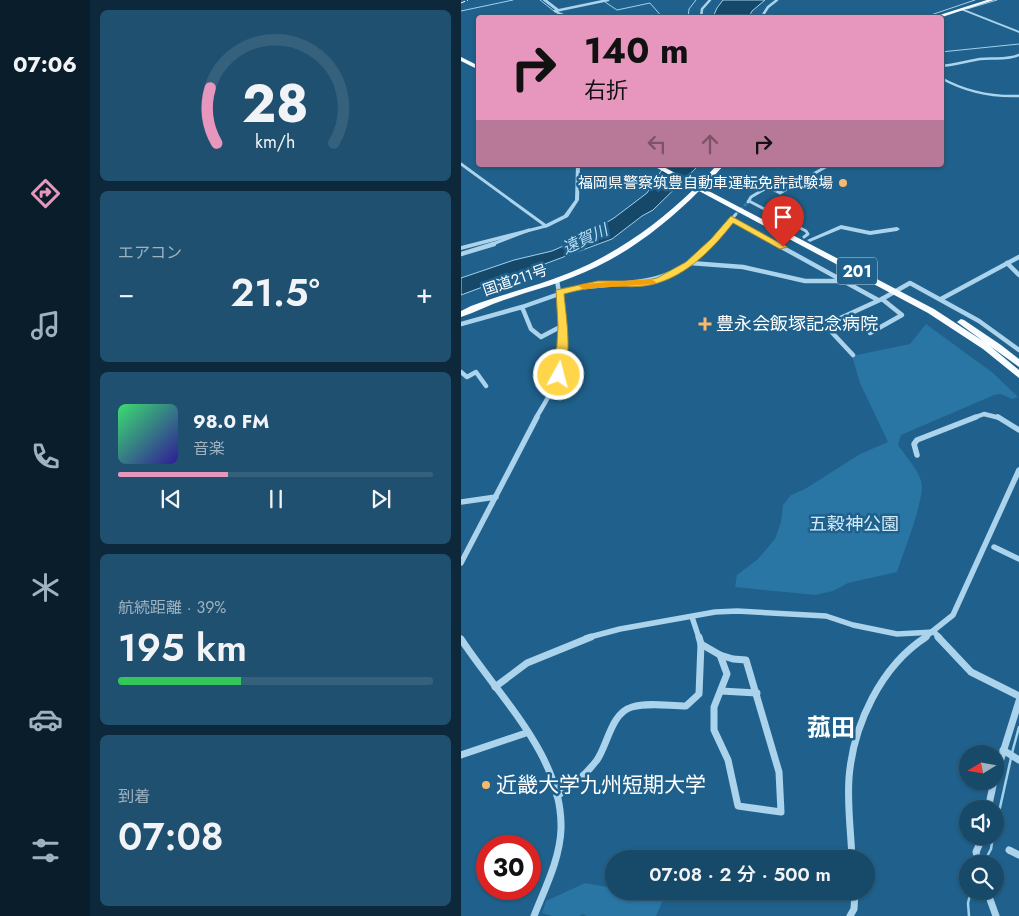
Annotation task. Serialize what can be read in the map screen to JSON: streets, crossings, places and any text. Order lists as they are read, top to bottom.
{
  "streets": {
    "highway": ["201", "国道211号"]
  },
  "crossings": [
    ["201", "国道211号"]
  ],
  "districts": ["菰田"],
  "water": ["遠賀川"],
  "parks": ["五穀神公園"],
  "places": {
    "other": ["福岡県警察筑豊自動車運転免許試験場", "近畿大学九州短期大学"],
    "health": ["豊永会飯塚記念病院"]
  },
  "north": "left",
  "page": {
    "tabs": "07:06",
    "turn": ["140 m", "右折"],
    "tile": [
      "エアコン",
      ["航続距離 · 39%", "195 km"],
      ["到着", "07:08"]
    ],
    "heat": ["−", "21.5°", "+"],
    "song": ["98.0 FM", "音楽"],
    "limit": "30",
    "trip": "07:08 · 2 分 · 500 m",
    "gauge": ["28", "km/h"]
  }
}
